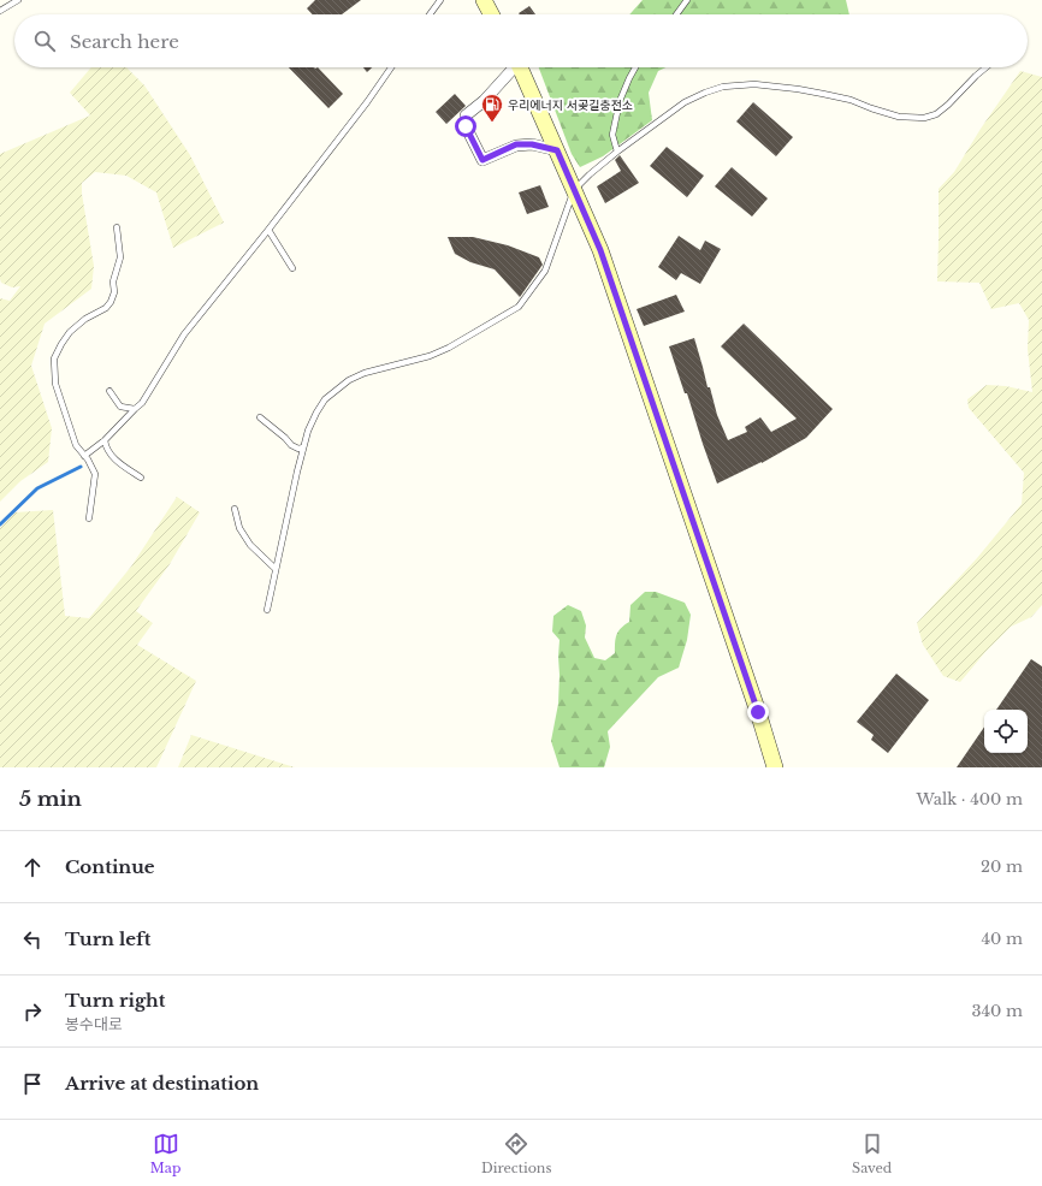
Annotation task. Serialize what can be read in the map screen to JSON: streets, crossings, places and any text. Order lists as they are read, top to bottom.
{
  "places": {
    "fuel station": ["우리에너지 서곶길충전소"]
  },
  "page": {
    "search": "Search here",
    "heading": ["5 min", "Walk · 400 m"],
    "list": [
      ["Continue", "20 m"],
      ["Turn left", "40 m"],
      ["Turn right", "봉수대로", "340 m"],
      "Arrive at destination"
    ],
    "nav": ["Map", "Directions", "Saved"]
  }
}
